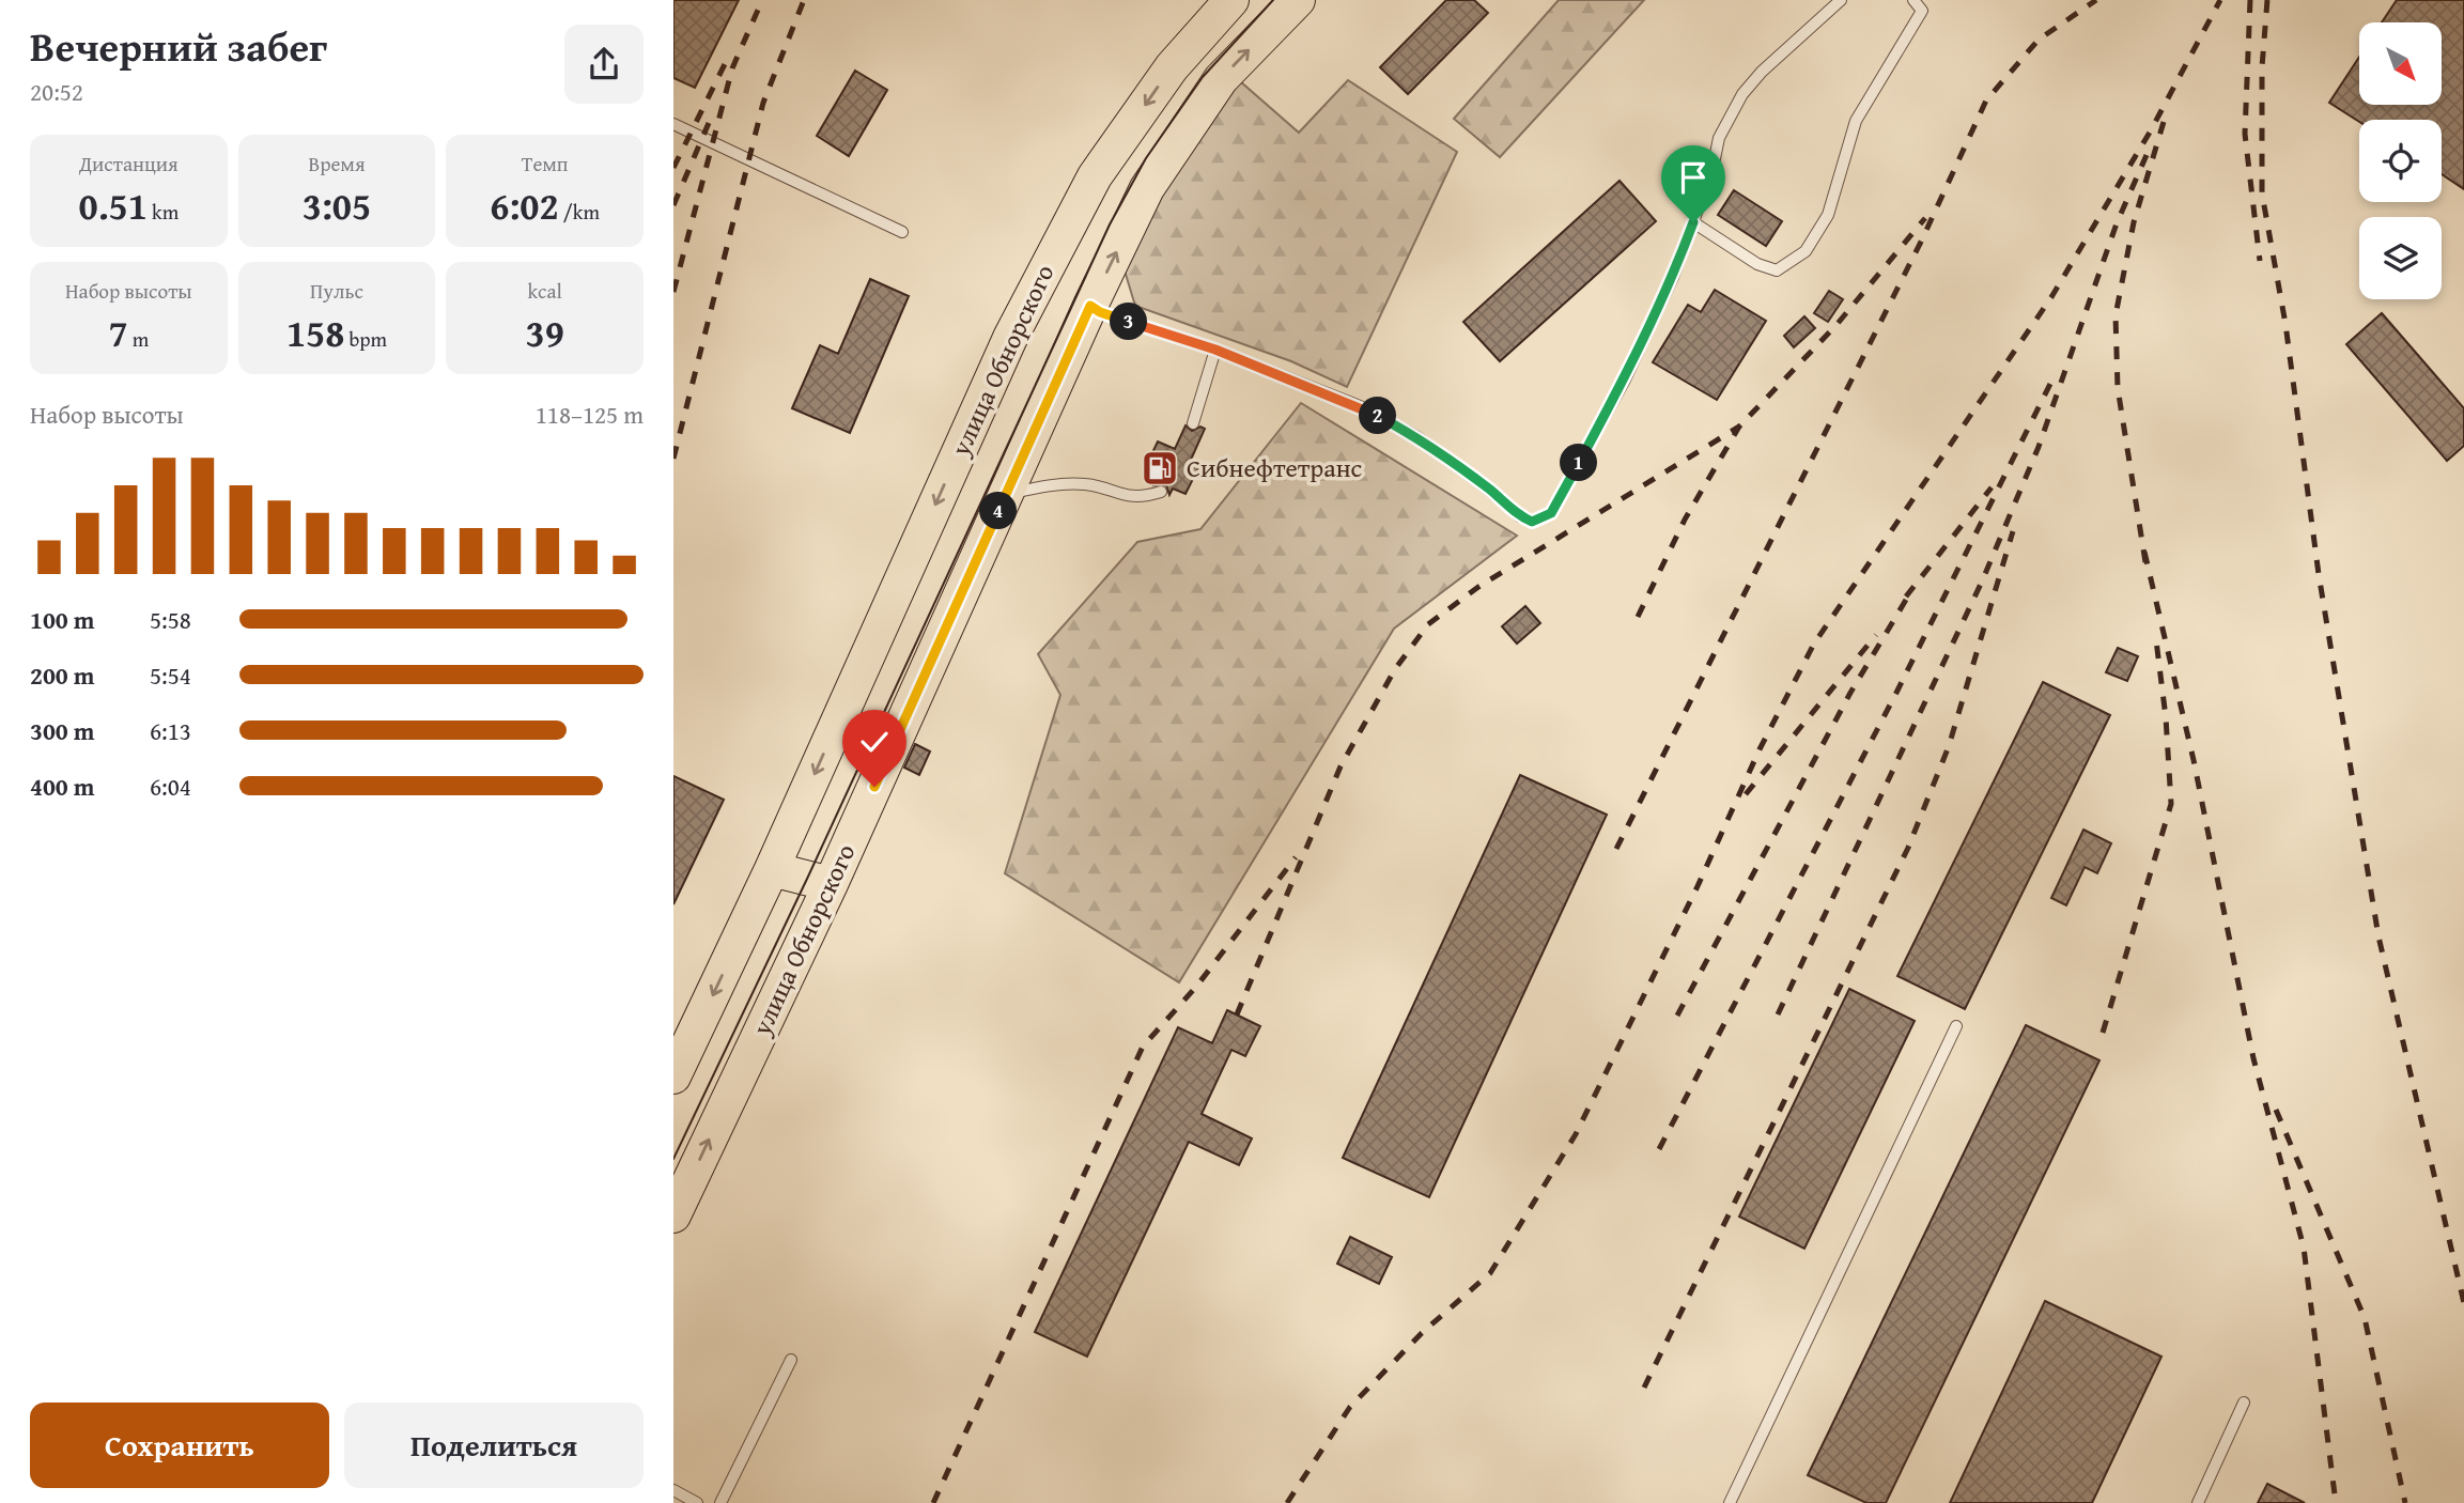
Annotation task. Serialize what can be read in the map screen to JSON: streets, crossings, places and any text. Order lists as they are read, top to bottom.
{
  "streets": {
    "main road": ["улица Обнорского"]
  },
  "places": {
    "fuel station": ["Сибнефтетранс"]
  },
  "north": "bottom right",
  "page": {
    "heading": ["Вечерний забег", "20:52"],
    "stats": [
      ["Дистанция", "0.51 km"],
      ["Время", "3:05"],
      ["Темп", "6:02 /km"],
      ["Набор высоты", "7 m"],
      ["Пульс", "158 bpm"],
      ["kcal", "39"]
    ],
    "pins": [
      "3",
      "2",
      "1",
      "4"
    ],
    "chart": ["Набор высоты", "118–125 m"],
    "list": [
      {
        "name": "100 m",
        "note": "5:58"
      },
      {
        "name": "200 m",
        "note": "5:54"
      },
      {
        "name": "300 m",
        "note": "6:13"
      },
      {
        "name": "400 m",
        "note": "6:04"
      }
    ],
    "buttons": ["Сохранить", "Поделиться"]
  }
}
